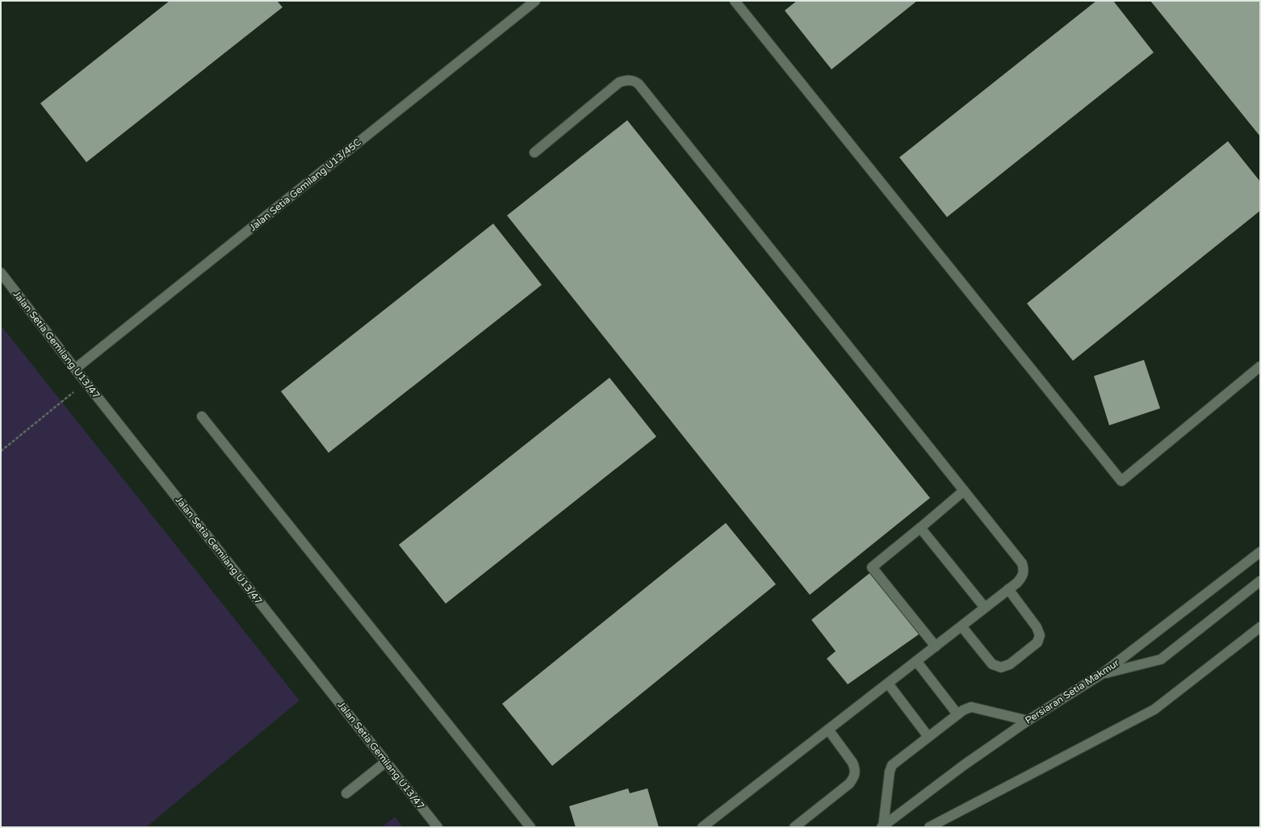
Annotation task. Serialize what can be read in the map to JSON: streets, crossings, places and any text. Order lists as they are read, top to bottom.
{
  "streets": {
    "street": ["Jalan Setia Gemilang U13/45C", "Jalan Setia Gemilang U13/47", "Persiaran Setia Makmur"]
  },
  "crossings": [
    ["Jalan Setia Gemilang U13/45C", "Jalan Setia Gemilang U13/47"]
  ]
}
